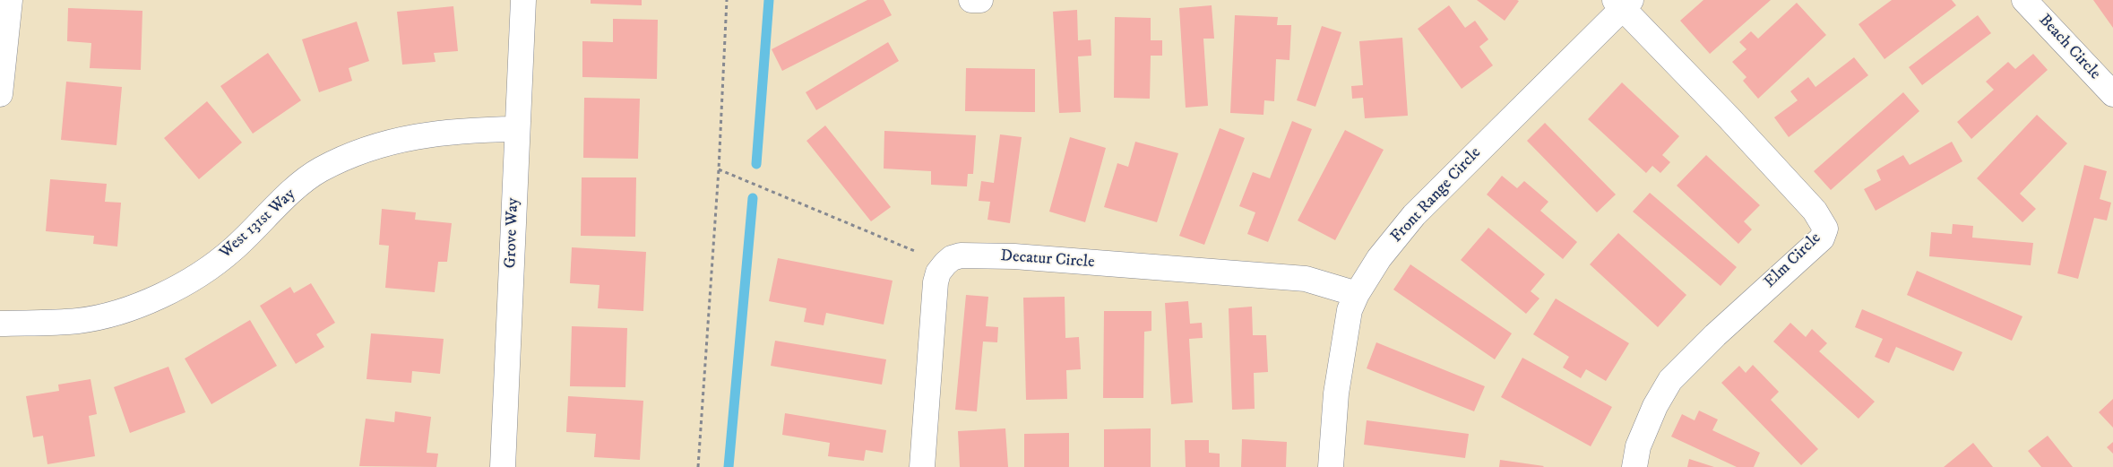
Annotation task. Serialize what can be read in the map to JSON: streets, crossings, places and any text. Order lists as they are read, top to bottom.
{
  "streets": {
    "street": [
      "Beach Circle",
      "Front Range Circle",
      "West 131st Way",
      "Grove Way",
      "Decatur Circle",
      "Elm Circle"
    ]
  },
  "crossings": [
    ["Front Range Circle", "Decatur Circle"],
    ["Front Range Circle", "Elm Circle"],
    ["West 131st Way", "Grove Way"]
  ]
}
